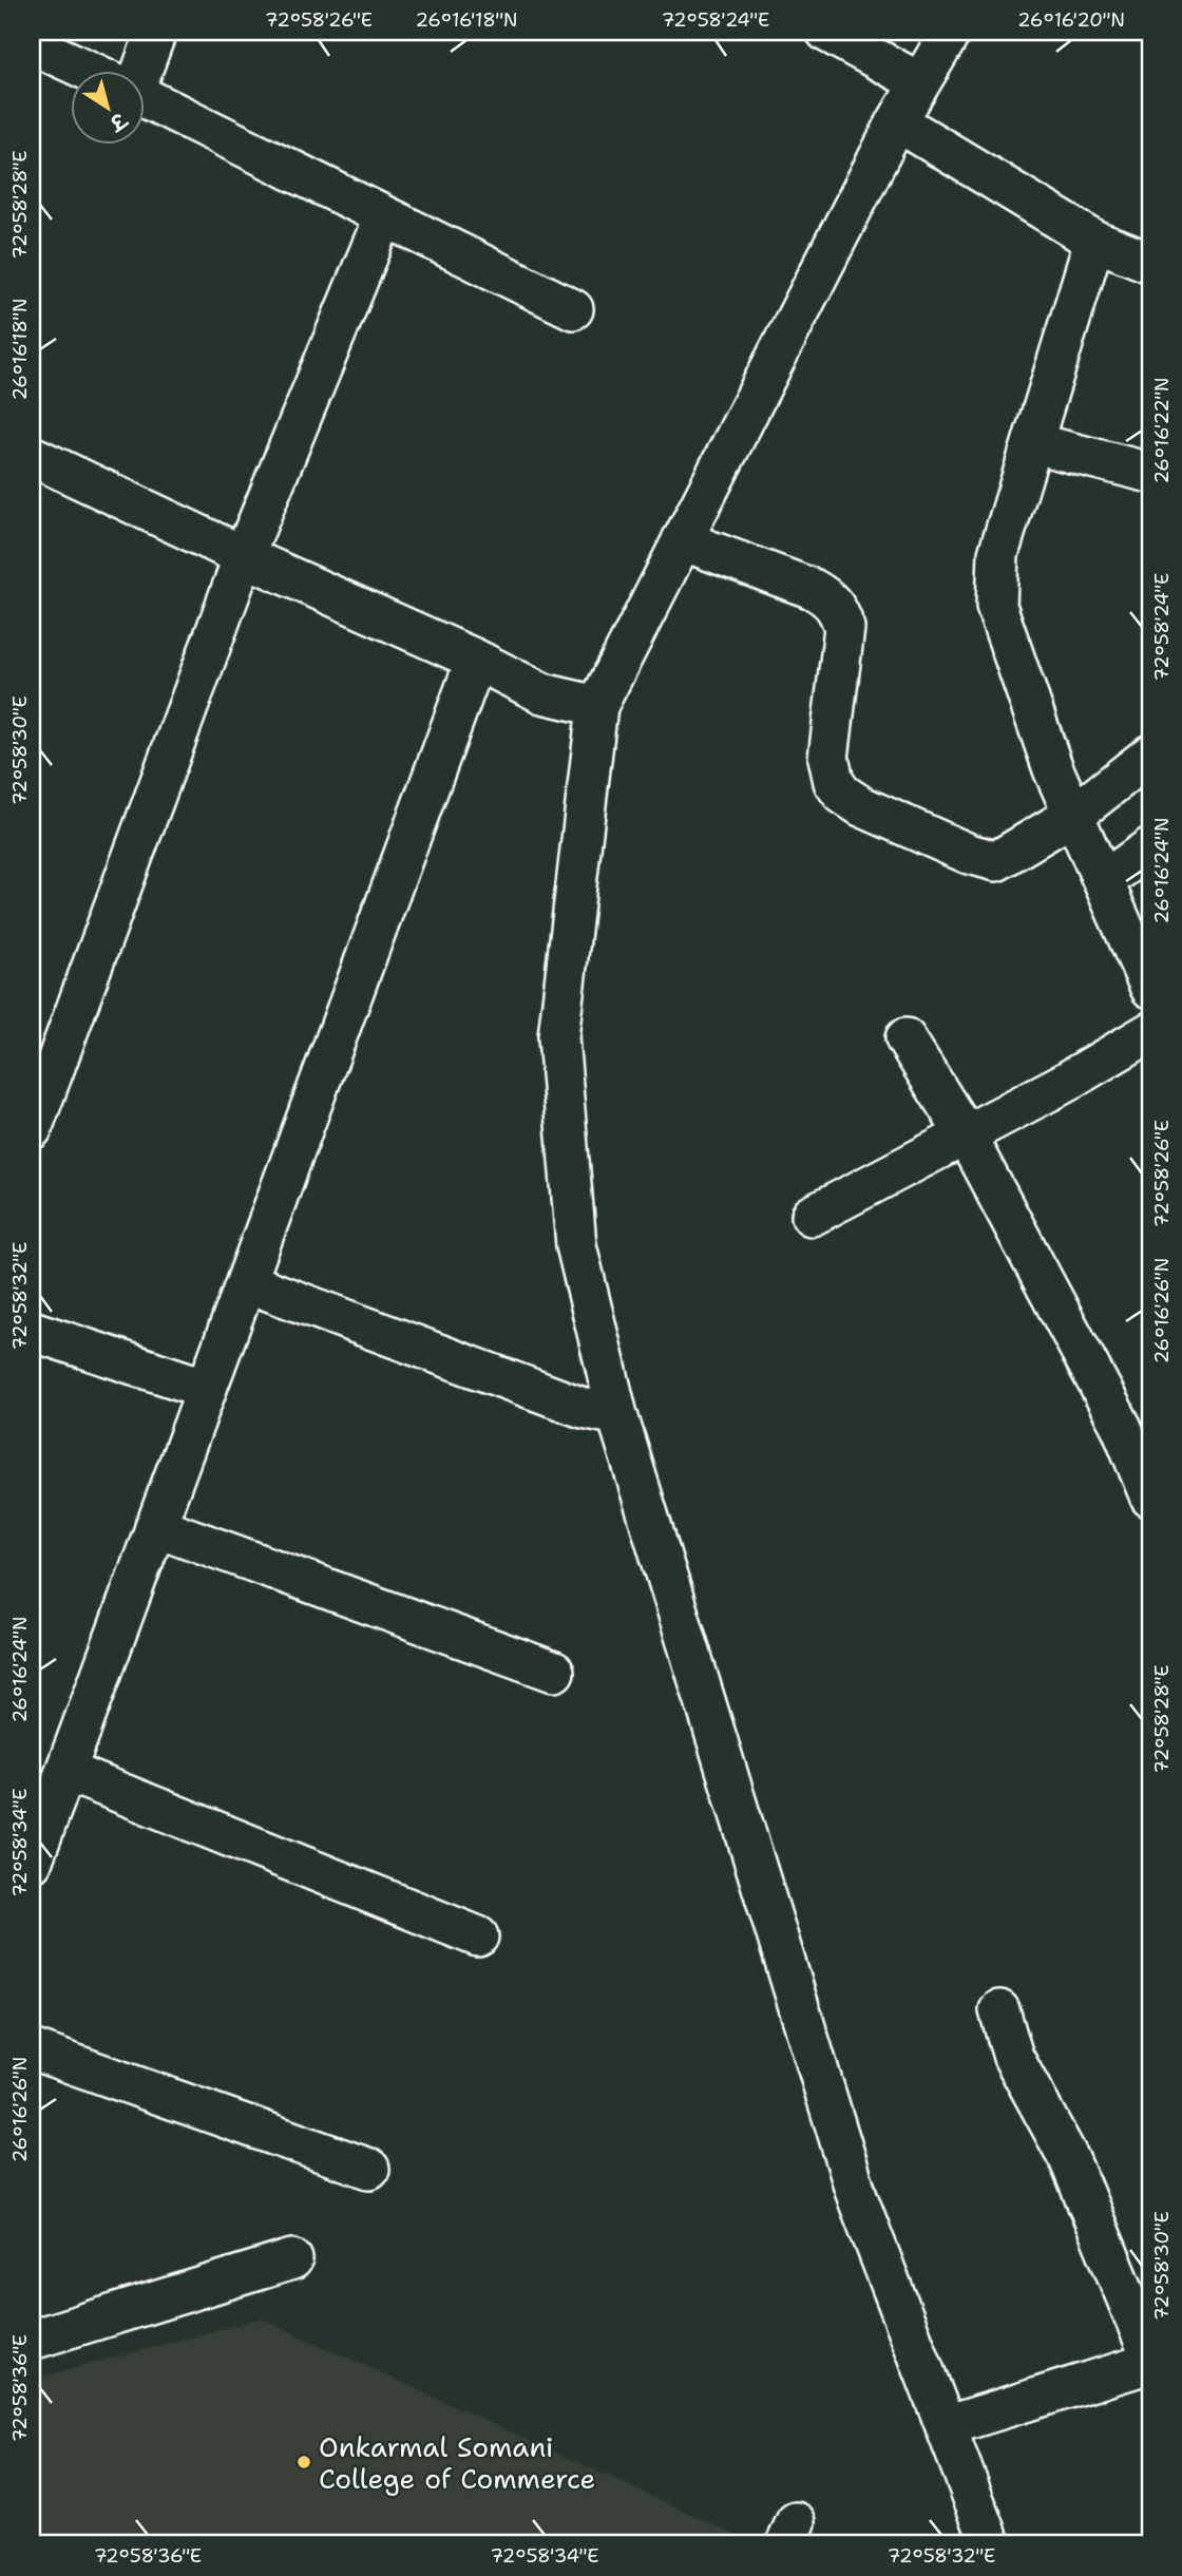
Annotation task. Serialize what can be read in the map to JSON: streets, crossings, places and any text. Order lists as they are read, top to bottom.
{
  "places": ["Onkarmal Somani College of Commerce"],
  "north": "bottom right",
  "coordinates": [
    "72°58'26\"E",
    "26°16'18\"N",
    "72°58'24\"E",
    "26°16'20\"N",
    "72°58'28\"E",
    "26°16'22\"N",
    "72°58'30\"E",
    "26°16'24\"N",
    "72°58'32\"E",
    "26°16'26\"N",
    "72°58'34\"E",
    "72°58'36\"E"
  ]
}
